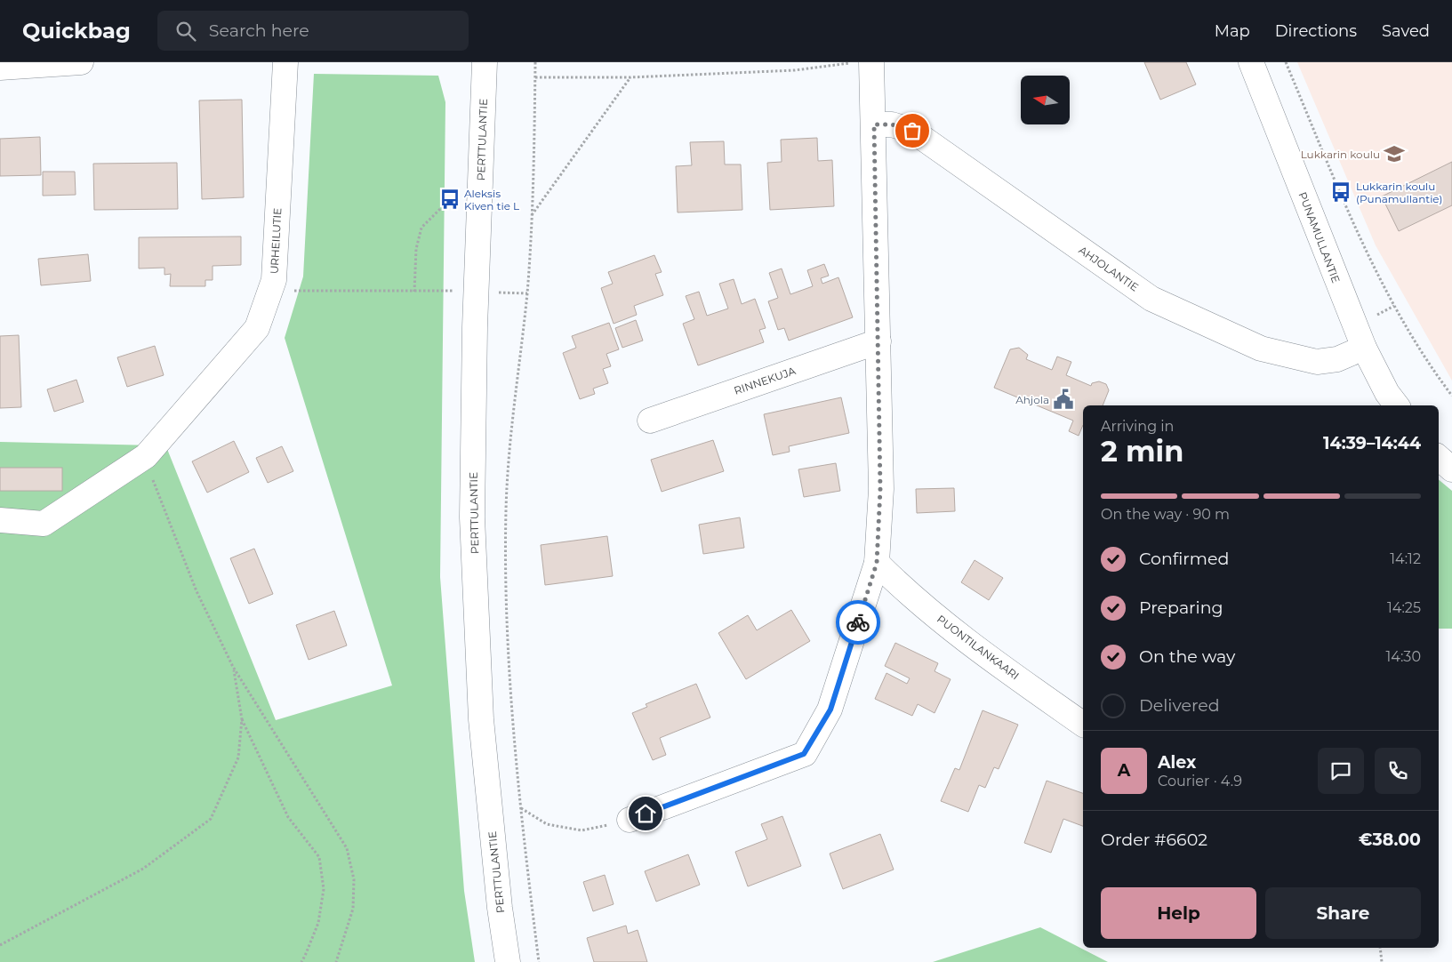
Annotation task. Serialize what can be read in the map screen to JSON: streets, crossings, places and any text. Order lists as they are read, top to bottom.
{
  "streets": {
    "street": [
      "PERTTULANTIE",
      "PUNAMULLANTIE",
      "URHEILUTIE",
      "AHJOLANTIE",
      "RINNEKUJA",
      "PUONTILANKAARI"
    ]
  },
  "crossings": [
    ["PUNAMULLANTIE", "AHJOLANTIE"]
  ],
  "places": {
    "school or university": ["Lukkarin koulu"],
    "bus stop": ["Lukkarin koulu (Punamullantie)", "Aleksis Kiven tie L"],
    "public building": ["Ahjola"]
  },
  "north": "left",
  "page": {
    "header": "Quickbag",
    "search": "Search here",
    "nav": ["Map", "Directions", "Saved"],
    "heading": ["2 min", "Arriving in", "14:39–14:44"],
    "panel": [
      "Alex",
      "Courier · 4.9",
      "Order #6602",
      "€38.00"
    ],
    "bar": "On the way · 90 m",
    "list": [
      ["Confirmed", "14:12"],
      ["Preparing", "14:25"],
      ["On the way", "14:30"],
      "Delivered"
    ],
    "round": "A",
    "buttons": ["Help", "Share"]
  }
}
